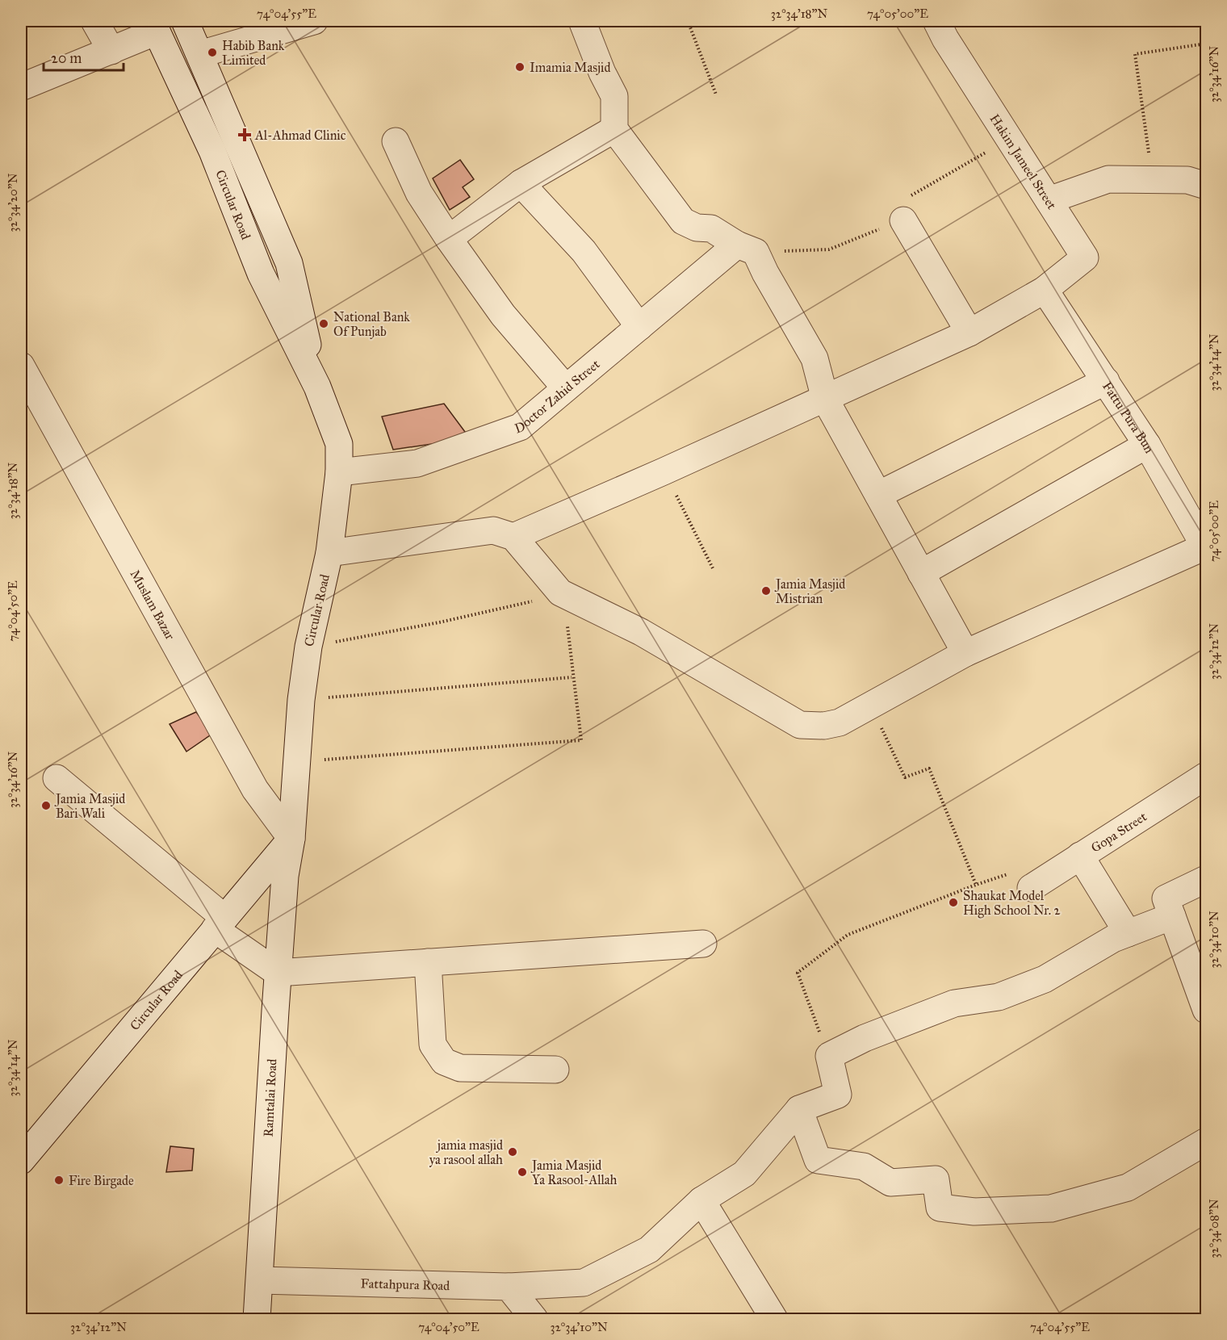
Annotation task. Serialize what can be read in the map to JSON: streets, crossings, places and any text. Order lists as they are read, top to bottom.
{
  "streets": {
    "street": [
      "Hakim Jameel Street",
      "Circular Road",
      "Doctor Zahid Street",
      "Fattu Pura Bun",
      "Muslam Bazar",
      "Gopa Street",
      "Ramtalai Road",
      "Fattahpura Road"
    ]
  },
  "crossings": [
    ["Hakim Jameel Street", "Fattu Pura Bun"],
    ["Circular Road", "Doctor Zahid Street"],
    ["Circular Road", "Muslam Bazar"],
    ["Circular Road", "Ramtalai Road"],
    ["Ramtalai Road", "Fattahpura Road"]
  ],
  "places": {
    "other": [
      "Habib Bank Limited",
      "Imamia Masjid",
      "National Bank Of Punjab",
      "Jamia Masjid Mistrian",
      "Jamia Masjid Bari Wali",
      "Shaukat Model High School Nr. 2",
      "jamia masjid ya rasool allah",
      "Jamia Masjid Ya Rasool-Allah",
      "Fire Birgade"
    ],
    "health": ["Al-Ahmad Clinic"]
  },
  "scale_bar": "20 m",
  "coordinates": [
    "74°04'55\"E",
    "32°34'18\"N",
    "74°05'00\"E",
    "32°34'16\"N",
    "32°34'20\"N",
    "32°34'14\"N",
    "74°04'50\"E",
    "32°34'12\"N",
    "32°34'10\"N",
    "32°34'08\"N"
  ]
}
